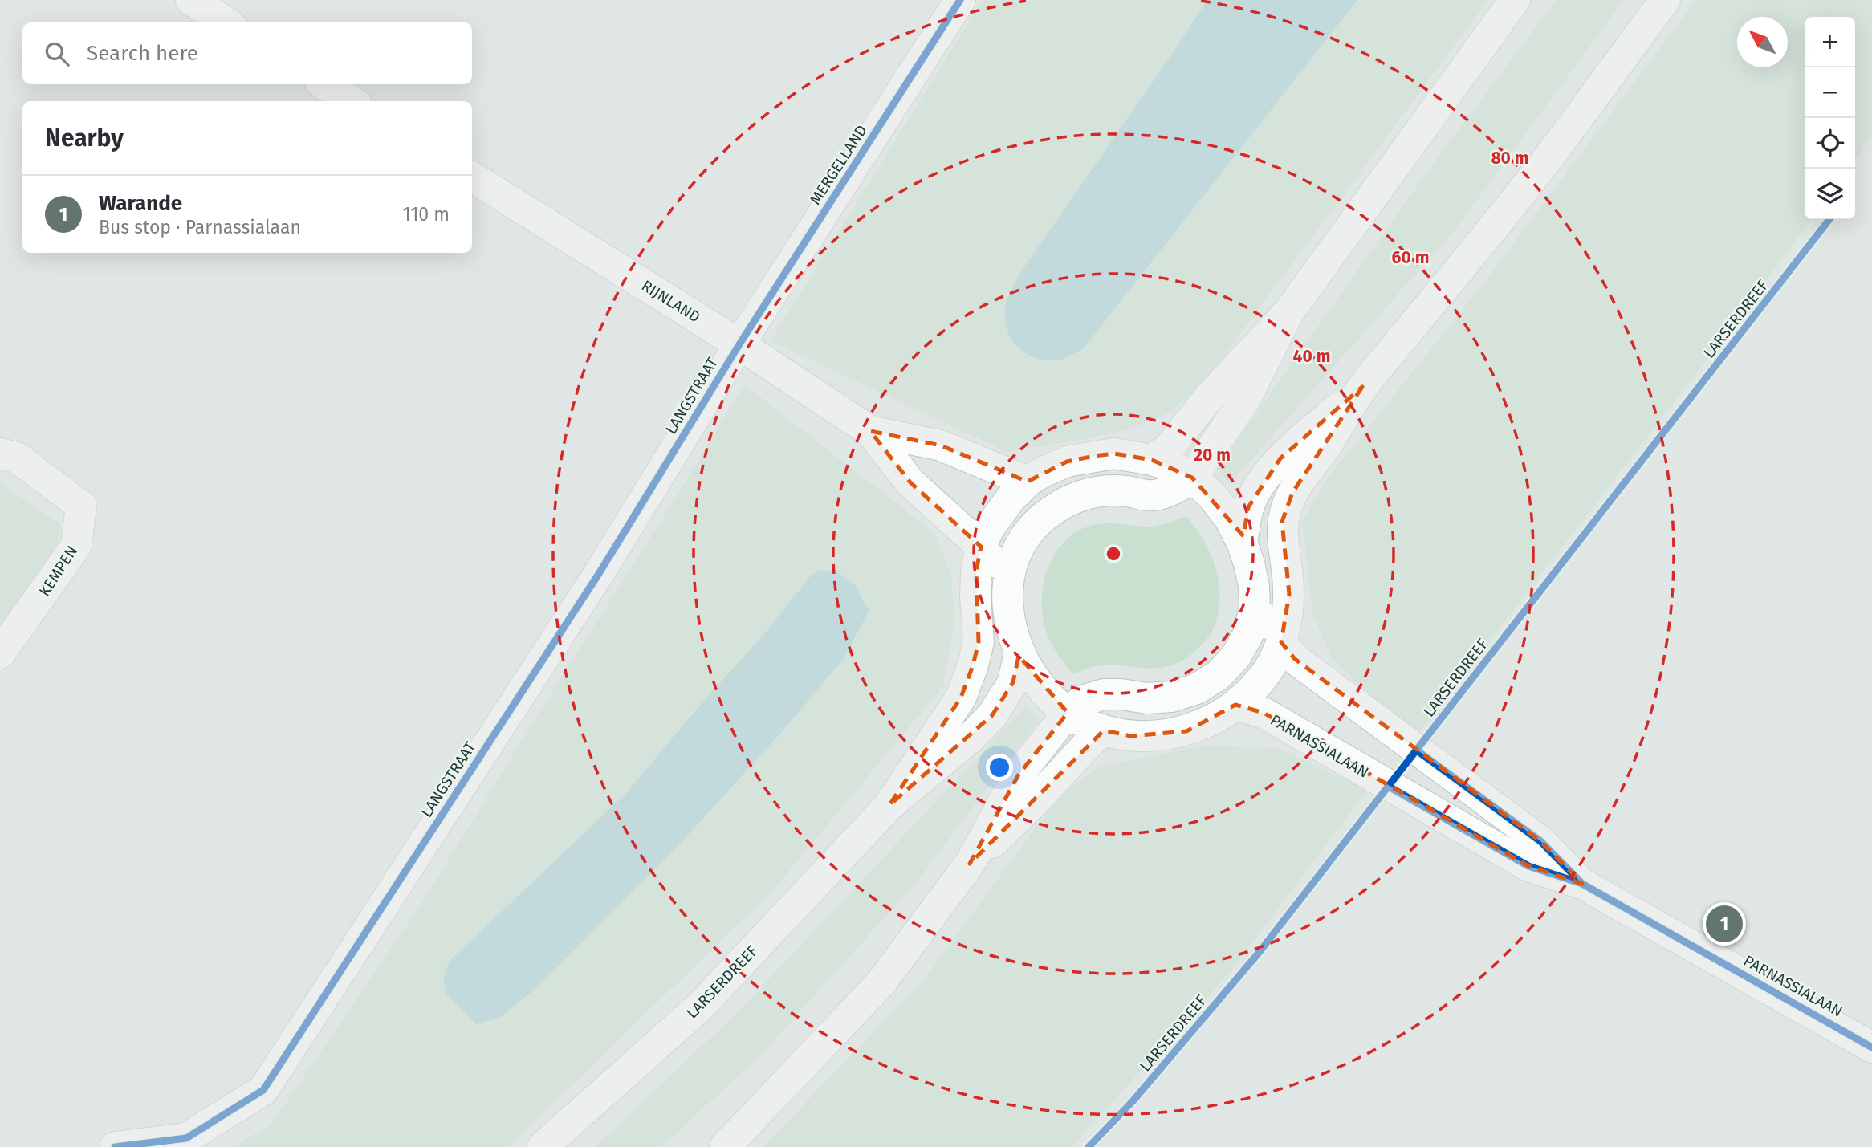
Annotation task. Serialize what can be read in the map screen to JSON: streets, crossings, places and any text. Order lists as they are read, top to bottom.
{
  "streets": {
    "main road": [
      "MERGELLAND",
      "RIJNLAND",
      "LARSERDREEF",
      "LANGSTRAAT",
      "KEMPEN",
      "PARNASSIALAAN"
    ]
  },
  "crossings": [
    ["MERGELLAND", "RIJNLAND"],
    ["MERGELLAND", "LANGSTRAAT"],
    ["RIJNLAND", "LARSERDREEF"],
    ["RIJNLAND", "LANGSTRAAT"],
    ["LARSERDREEF", "PARNASSIALAAN"]
  ],
  "north": "top left",
  "page": {
    "map_buttons": ["+", "−"],
    "search": "Search here",
    "heading": "Nearby",
    "list": [
      {
        "mark": "1",
        "name": "Warande",
        "note": "Bus stop · Parnassialaan",
        "value": "110 m"
      }
    ],
    "pins": "1"
  },
  "rings": [
    "80 m",
    "60 m",
    "40 m",
    "20 m"
  ]
}
